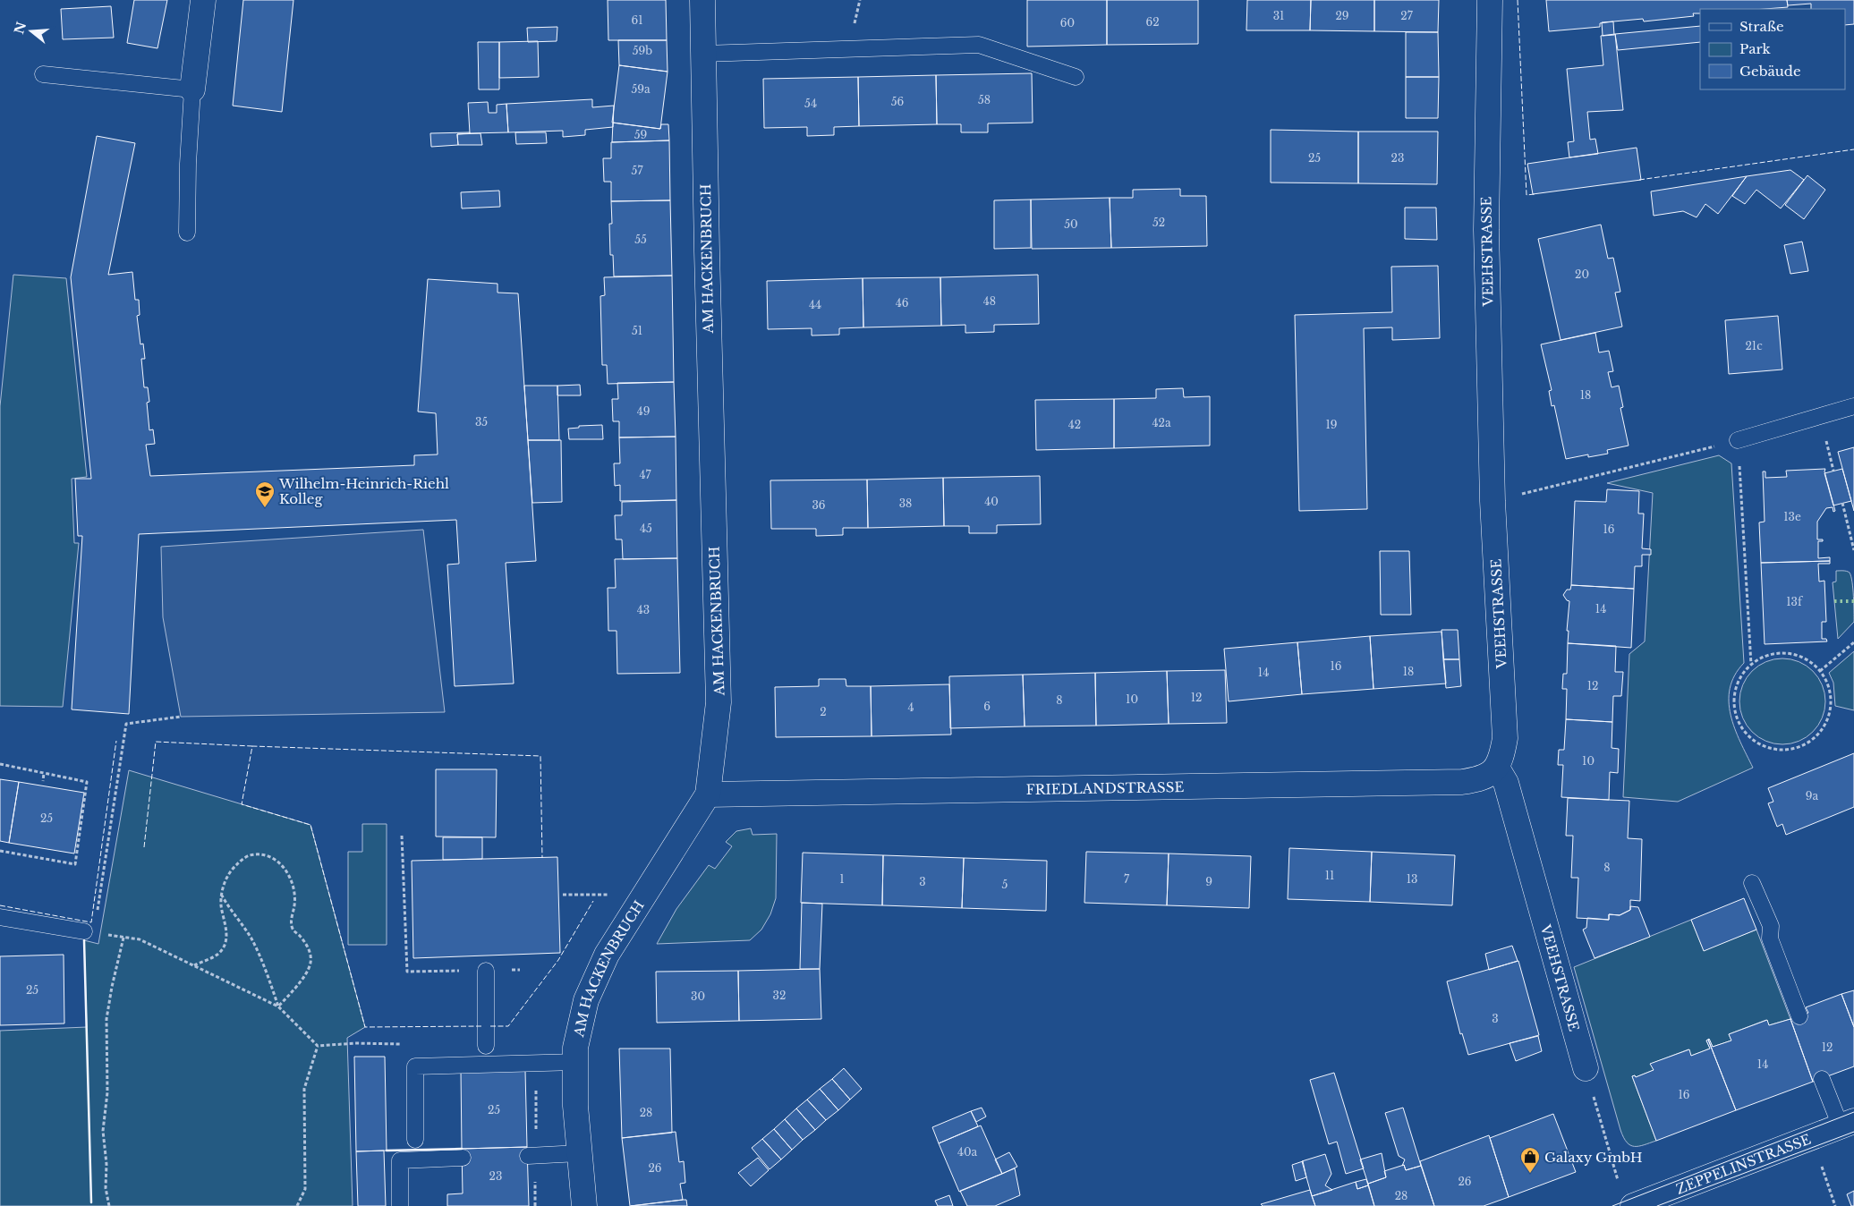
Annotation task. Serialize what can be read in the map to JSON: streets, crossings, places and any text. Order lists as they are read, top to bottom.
{
  "streets": {
    "street": [
      "VEEHSTRASSE",
      "AM HACKENBRUCH",
      "FRIEDLANDSTRASSE",
      "ZEPPELINSTRASSE"
    ]
  },
  "crossings": [
    ["VEEHSTRASSE", "FRIEDLANDSTRASSE"],
    ["AM HACKENBRUCH", "FRIEDLANDSTRASSE"]
  ],
  "places": {
    "school or university": ["Wilhelm-Heinrich-Riehl Kolleg"],
    "shop": ["Galaxy GmbH"]
  },
  "house_numbers": [
    "31",
    "29",
    "27",
    "61",
    "62",
    "60",
    "59b",
    "59a",
    "58",
    "56",
    "54",
    "59",
    "25",
    "23",
    "57",
    "52",
    "50",
    "55",
    "20",
    "48",
    "46",
    "44",
    "51",
    "21c",
    "18",
    "49",
    "35",
    "42a",
    "42",
    "19",
    "47",
    "40",
    "38",
    "36",
    "13e",
    "45",
    "16",
    "13f",
    "14",
    "43",
    "16",
    "18",
    "14",
    "12",
    "12",
    "10",
    "8",
    "6",
    "4",
    "2",
    "10",
    "9a",
    "25",
    "8",
    "11",
    "1",
    "7",
    "13",
    "3",
    "9",
    "5",
    "25",
    "32",
    "30",
    "3",
    "12",
    "14",
    "16",
    "25",
    "28",
    "40a",
    "26",
    "23",
    "26",
    "28"
  ],
  "legend": ["Straße", "Park", "Gebäude"],
  "north": "left"
}
